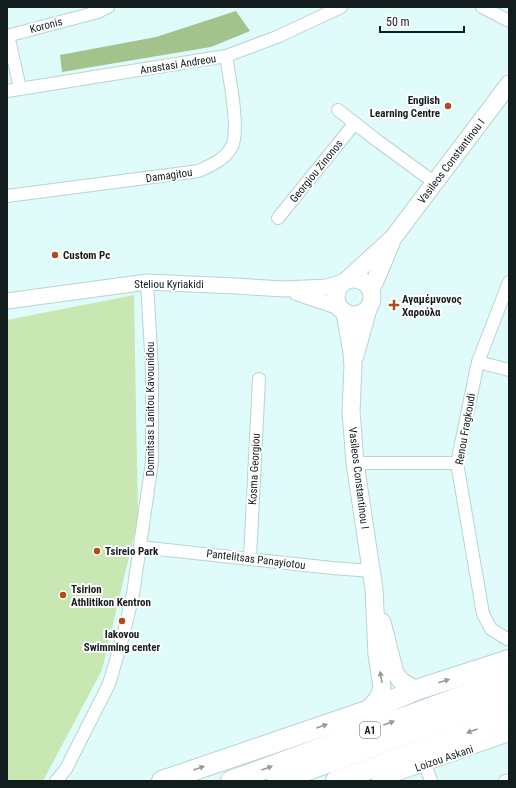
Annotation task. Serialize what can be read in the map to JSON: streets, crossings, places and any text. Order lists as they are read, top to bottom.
{
  "streets": {
    "highway": ["A1"],
    "main road": ["Vasileos Constantinou I"],
    "street": [
      "Koronis",
      "Anastasi Andreou",
      "Georgiou Zinonos",
      "Damagitou",
      "Steliou Kyriakidi",
      "Domnitsas Lanitou Kavounidou",
      "Renou Fragkoudi",
      "Kosma Georgiou",
      "Pantelitsas Panayiotou",
      "Loizou Askani"
    ]
  },
  "crossings": [
    ["Anastasi Andreou", "Damagitou"],
    ["Vasileos Constantinou I", "Steliou Kyriakidi"],
    ["Vasileos Constantinou I", "Pantelitsas Panayiotou"],
    ["Steliou Kyriakidi", "Domnitsas Lanitou Kavounidou"],
    ["Domnitsas Lanitou Kavounidou", "Pantelitsas Panayiotou"],
    ["Kosma Georgiou", "Pantelitsas Panayiotou"]
  ],
  "places": {
    "other": [
      "English Learning Centre",
      "Custom Pc",
      "Tsireio Park",
      "Tsirion Athlitikon Kentron",
      "Iakovou Swimming center"
    ],
    "health": ["Αγαμέμνονος Χαρούλα"]
  },
  "scale_bar": "50 m"
}
